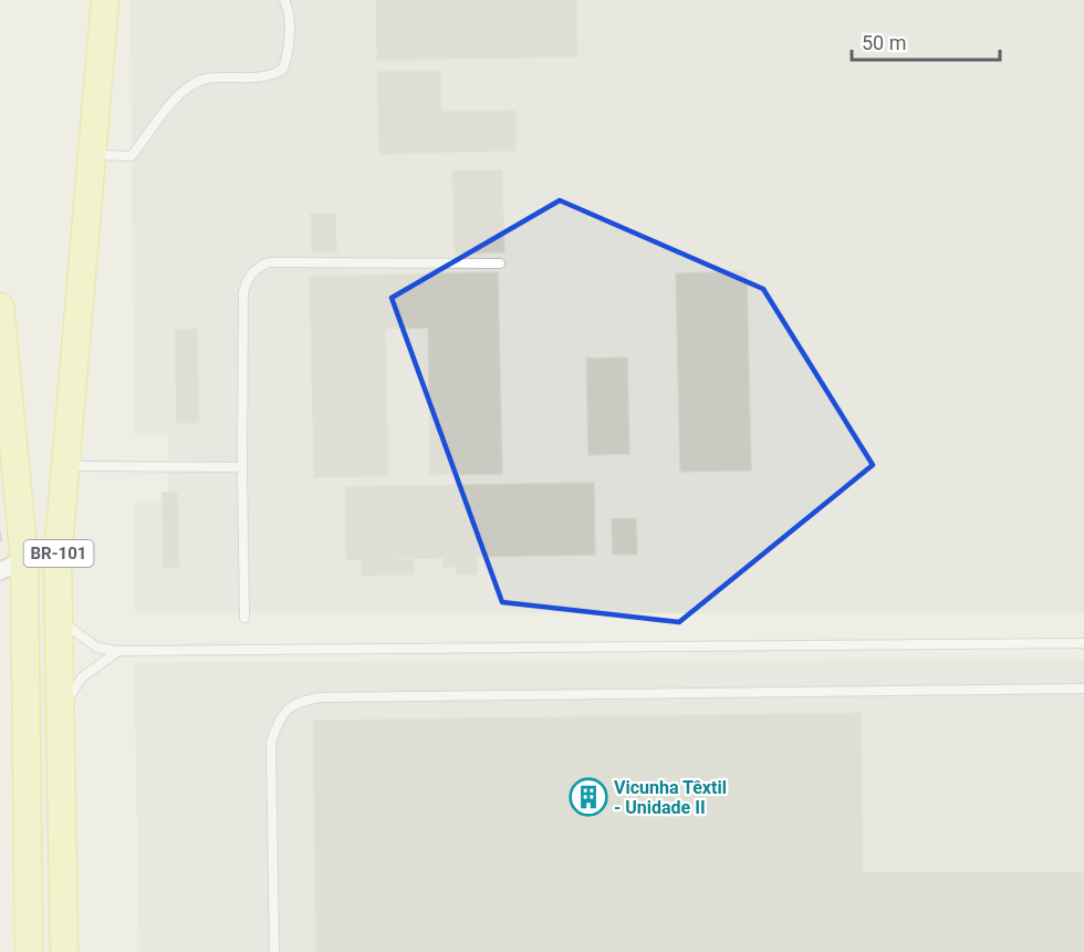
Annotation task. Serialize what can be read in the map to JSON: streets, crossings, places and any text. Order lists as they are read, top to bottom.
{
  "streets": {
    "main road": ["BR-101"]
  },
  "places": {
    "building": ["Vicunha Têxtil - Unidade II"]
  },
  "scale_bar": "50 m"
}
